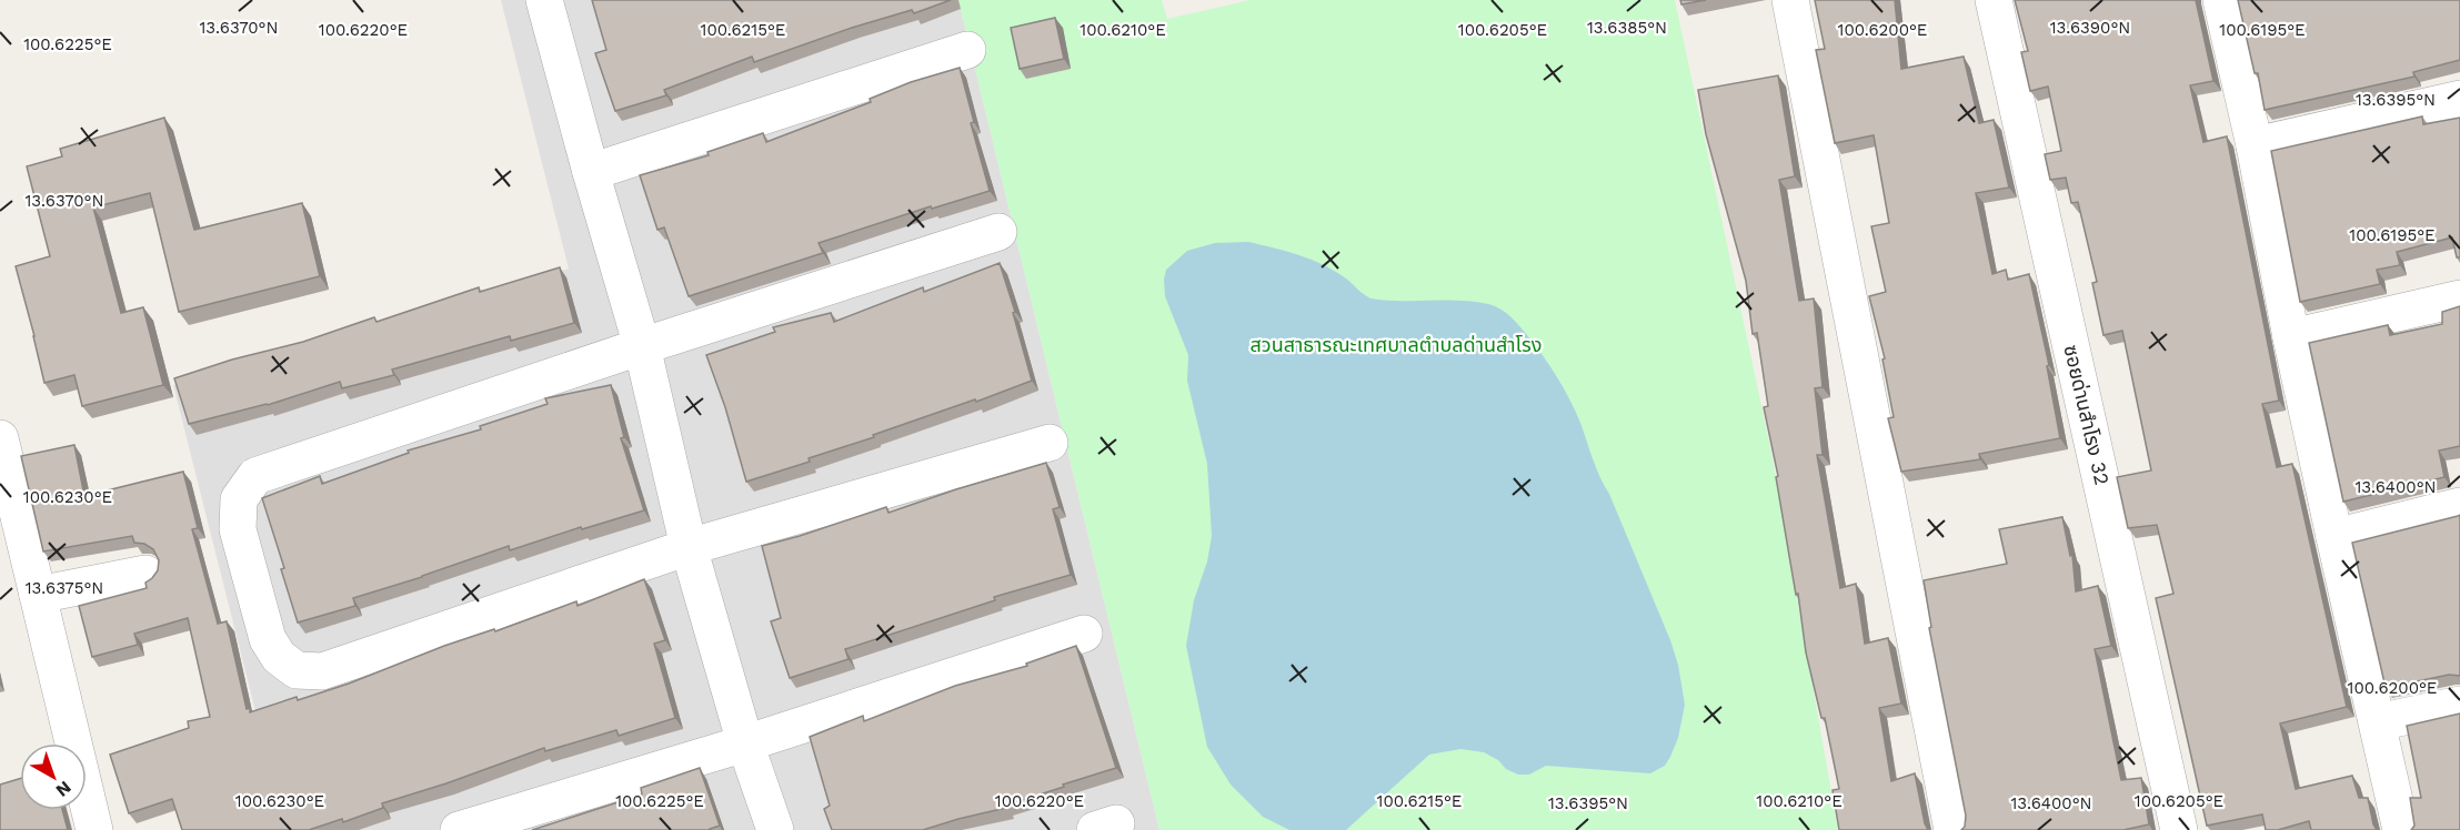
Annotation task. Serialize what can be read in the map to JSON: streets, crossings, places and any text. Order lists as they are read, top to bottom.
{
  "streets": {
    "street": ["ซอยด่านสำโรง 32"]
  },
  "parks": ["สวนสาธารณะเทศบาลตำบลด่านสำโรง"],
  "north": "bottom right",
  "coordinates": [
    "13.6390°N",
    "13.6370°N",
    "13.6385°N",
    "100.6195°E",
    "100.6220°E",
    "100.6215°E",
    "100.6205°E",
    "100.6210°E",
    "100.6200°E",
    "100.6225°E",
    "13.6395°N",
    "13.6400°N",
    "100.6230°E",
    "13.6375°N"
  ]
}
